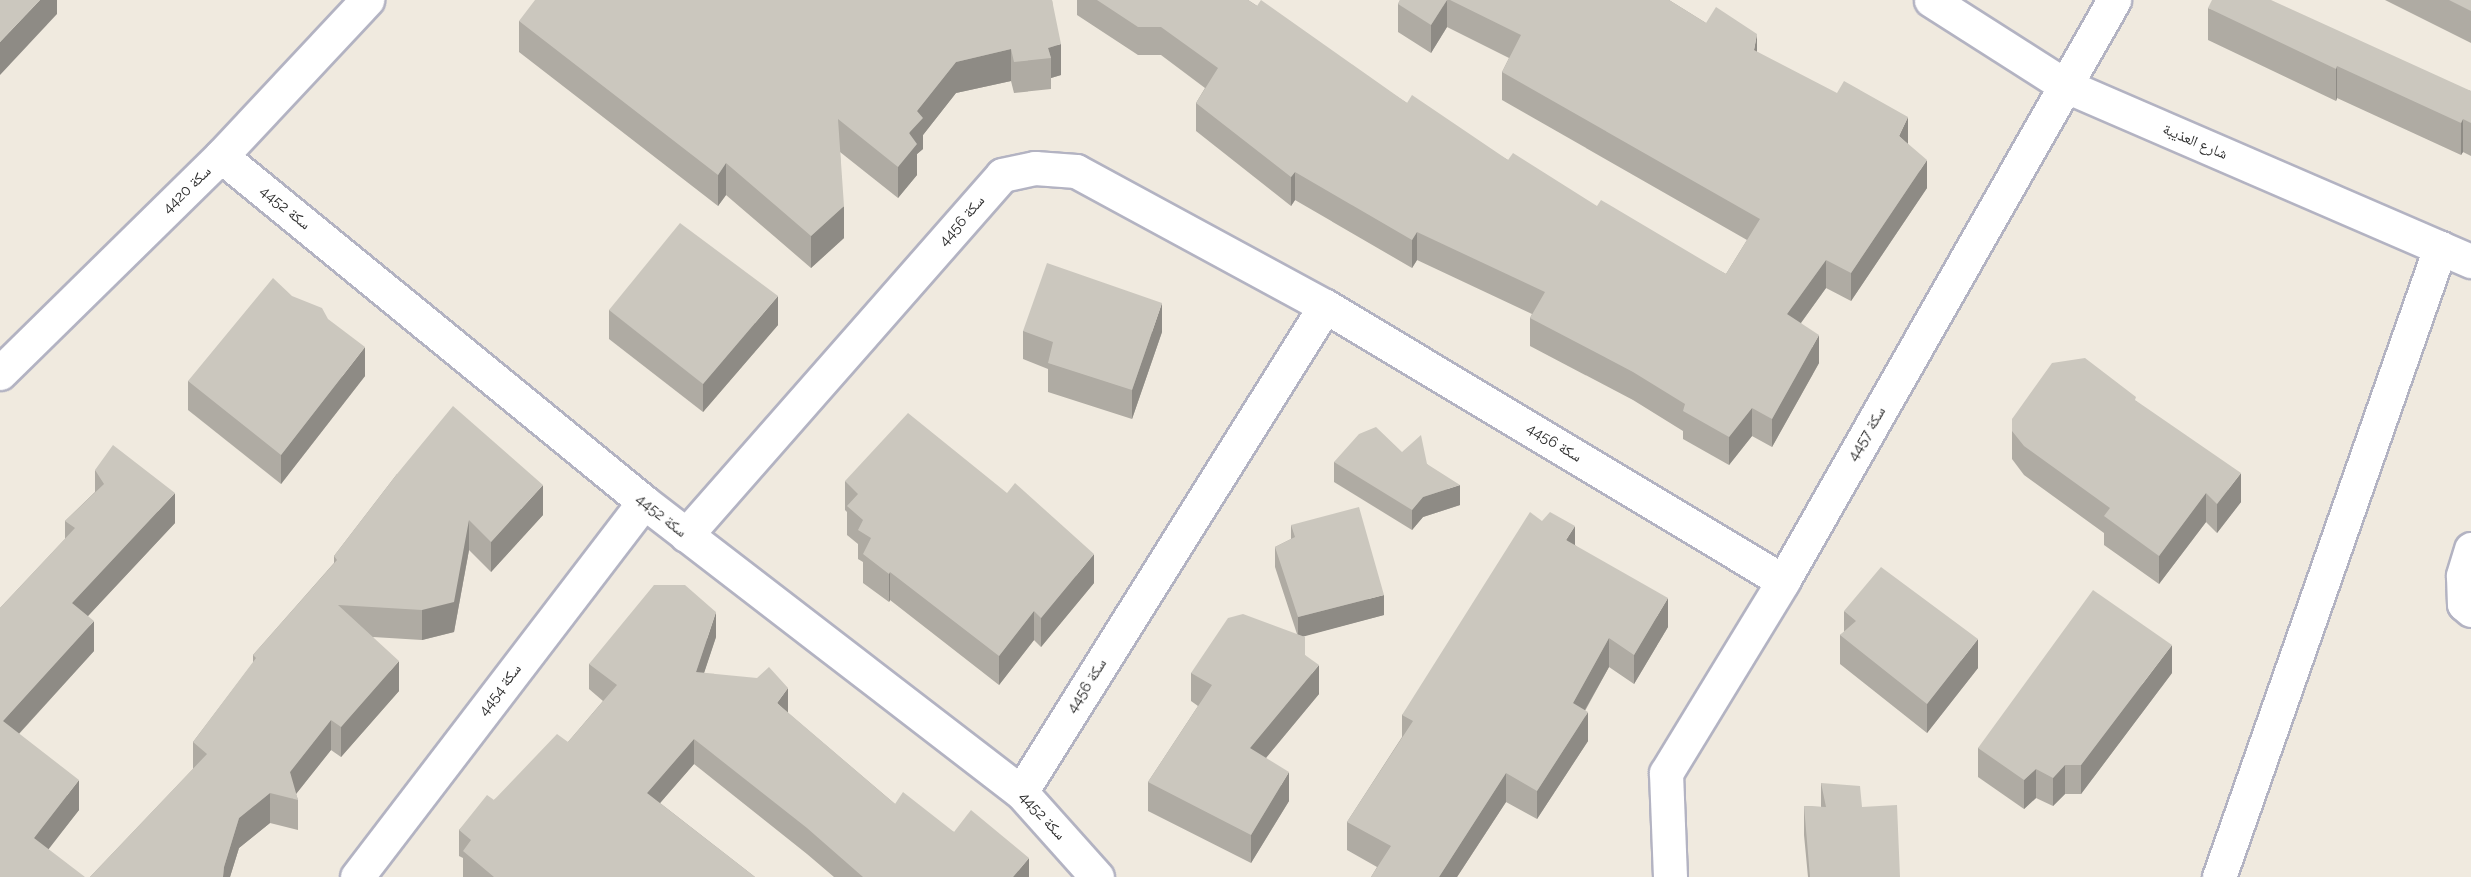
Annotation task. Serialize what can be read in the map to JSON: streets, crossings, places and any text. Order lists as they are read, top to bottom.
{
  "streets": {
    "street": [
      "شارع العذيبة",
      "سكة 4420",
      "سكة 4452",
      "سكة 4456",
      "سكة 4457",
      "سكة 4454"
    ]
  },
  "crossings": [
    ["شارع العذيبة", "سكة 4457"],
    ["سكة 4420", "سكة 4452"],
    ["سكة 4452", "سكة 4456"],
    ["سكة 4452", "سكة 4454"],
    ["سكة 4456", "سكة 4457"]
  ]
}
